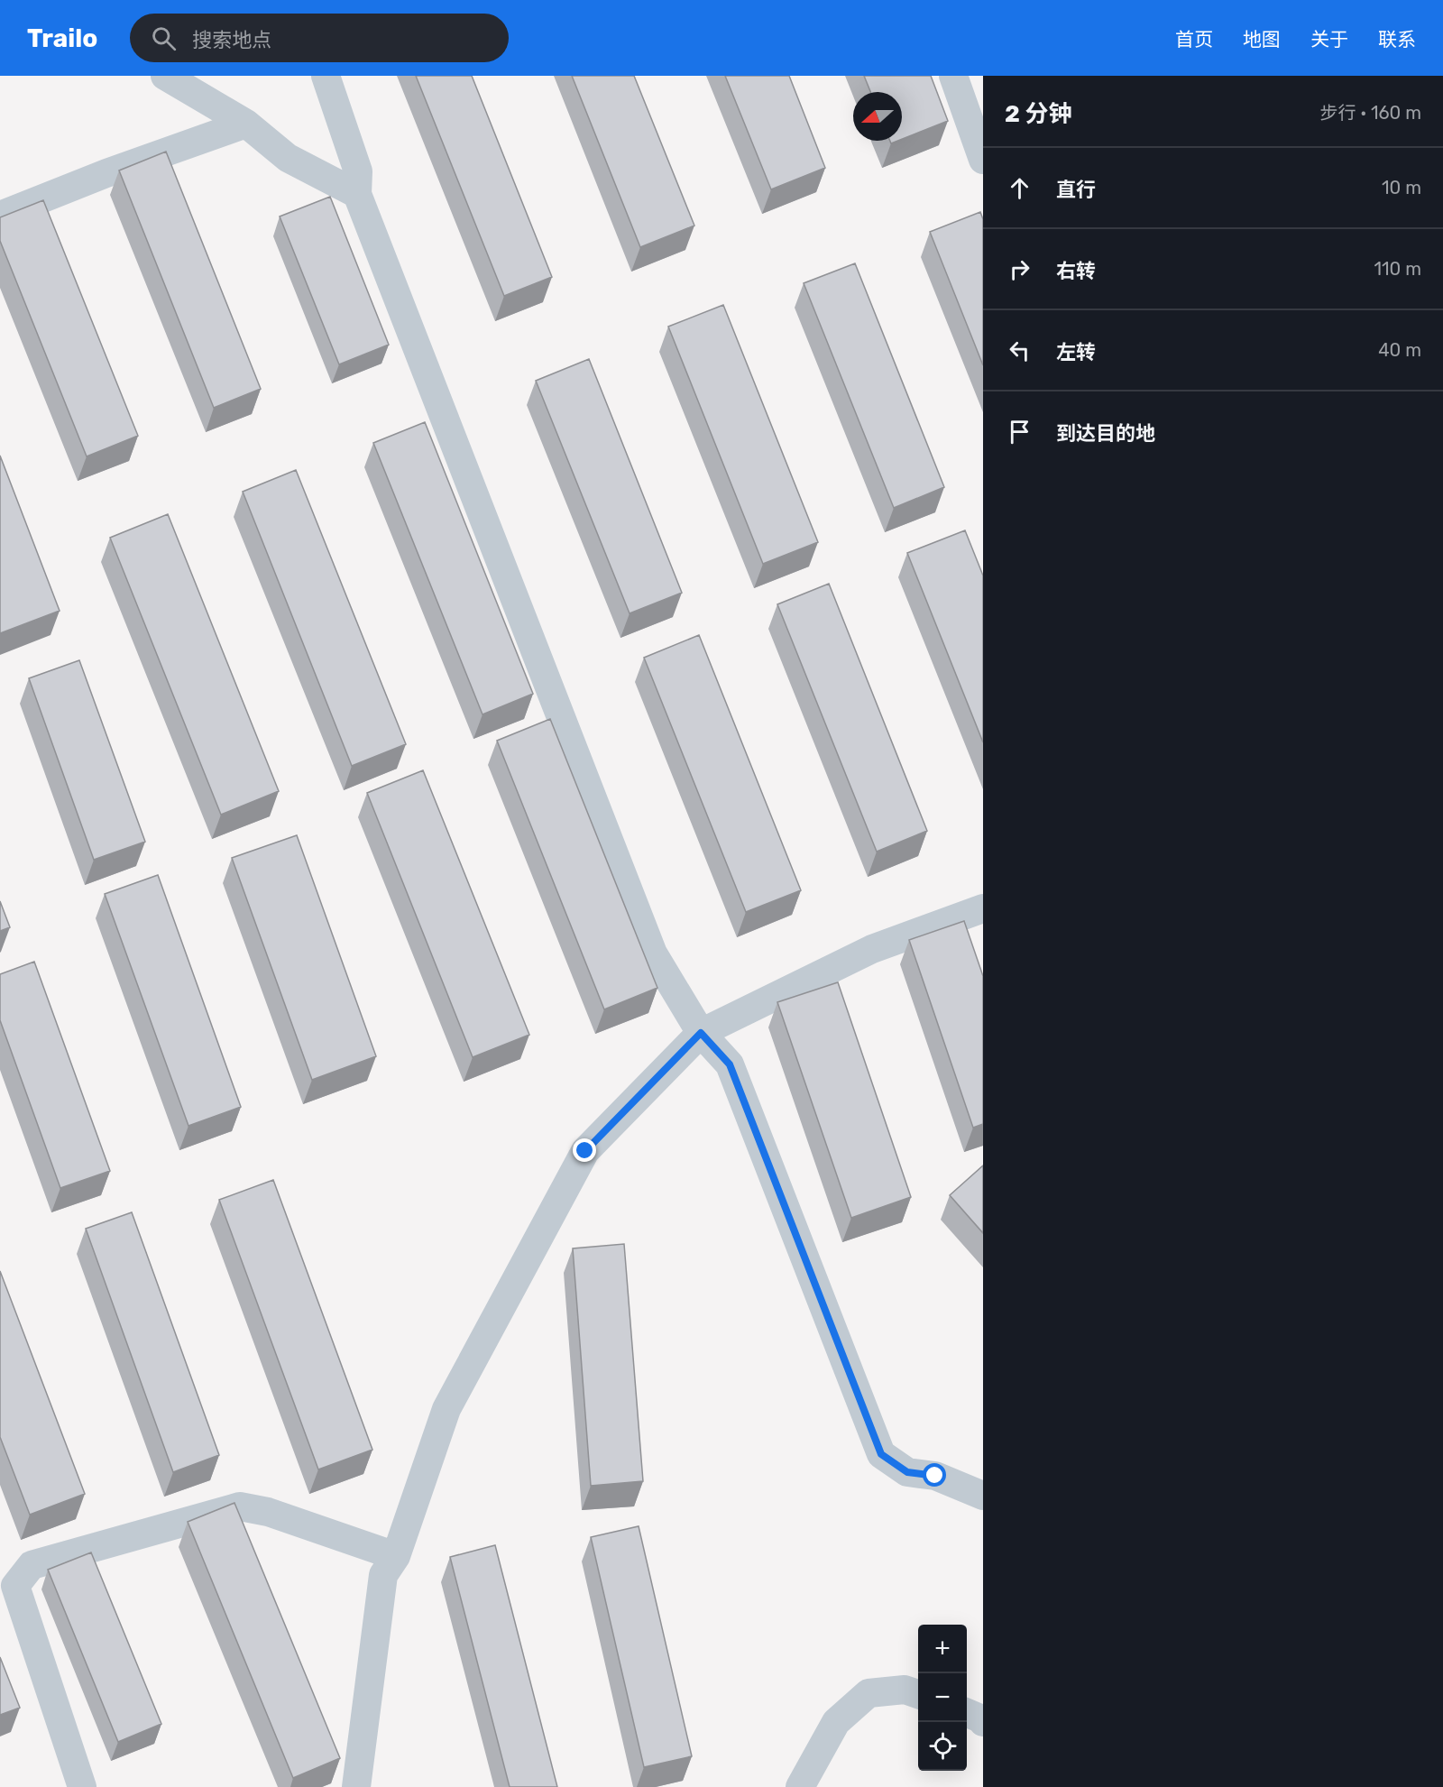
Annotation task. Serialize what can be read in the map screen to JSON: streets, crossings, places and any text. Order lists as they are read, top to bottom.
{
  "north": "left",
  "page": {
    "header": "Trailo",
    "search": "搜索地点",
    "nav": [
      "首页",
      "地图",
      "关于",
      "联系"
    ],
    "heading": ["2 分钟", "步行 · 160 m"],
    "list": [
      ["直行", "10 m"],
      ["右转", "110 m"],
      ["左转", "40 m"],
      "到达目的地"
    ],
    "map_buttons": ["+", "−"]
  }
}
